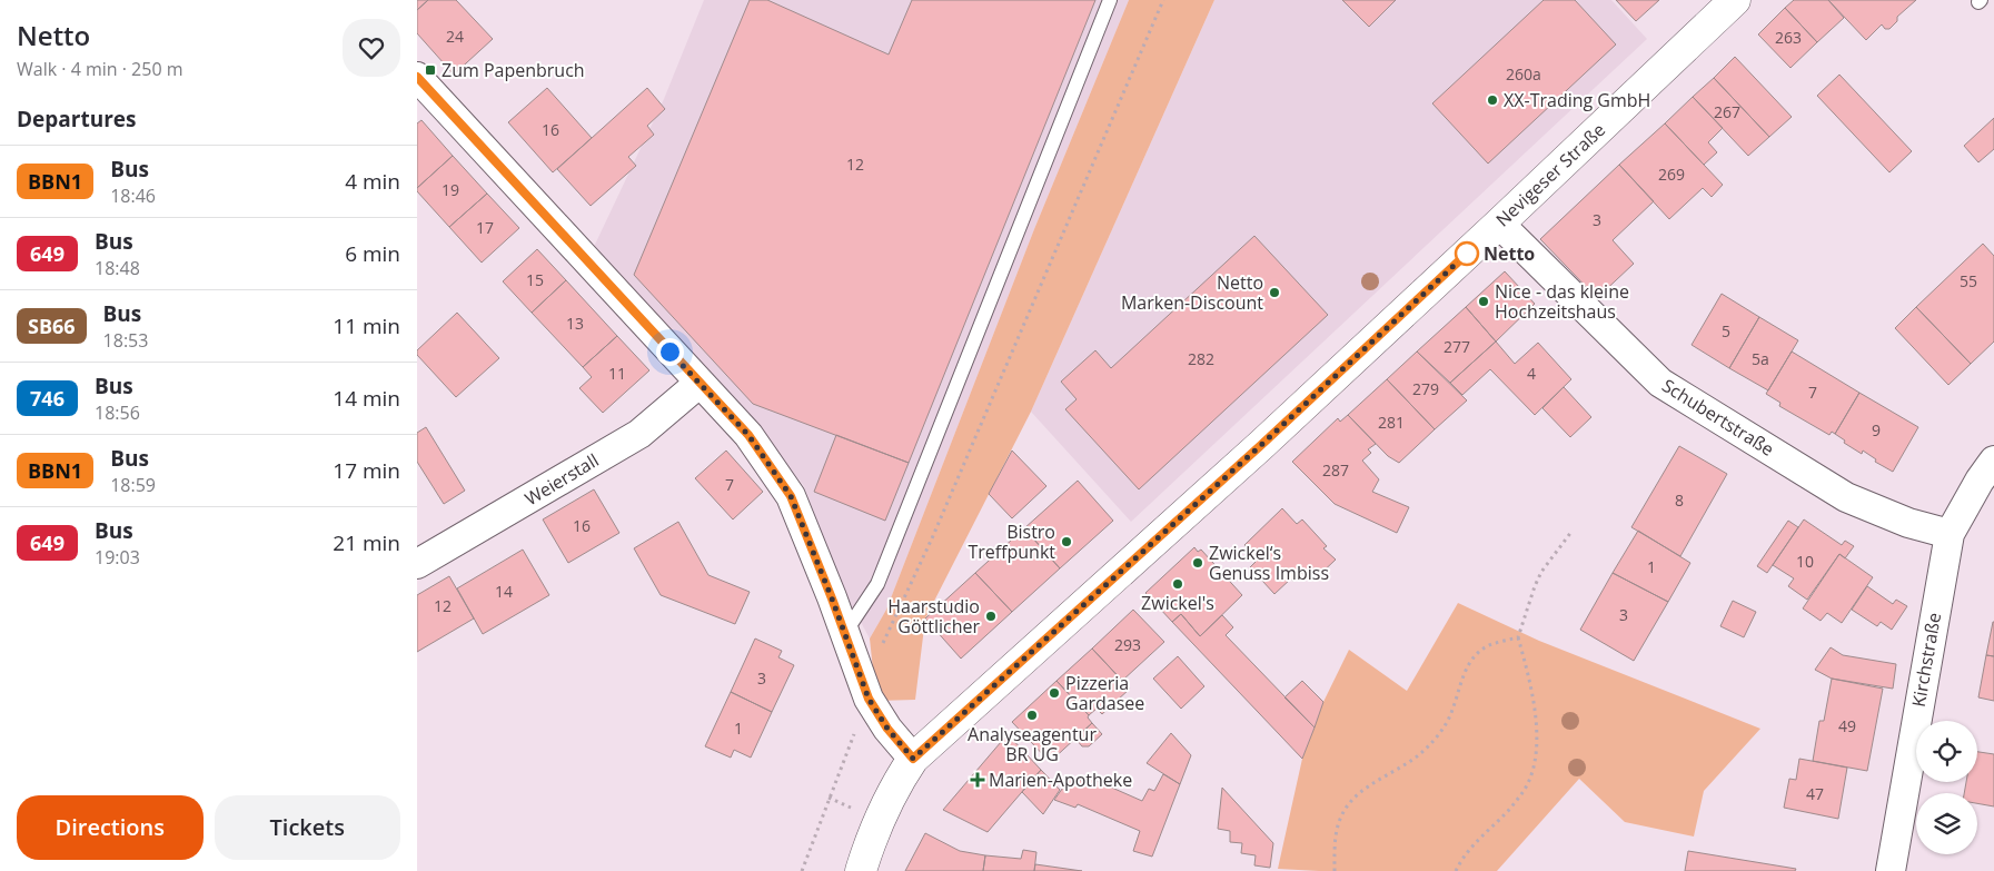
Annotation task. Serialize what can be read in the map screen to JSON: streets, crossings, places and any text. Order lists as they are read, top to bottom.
{
  "streets": {
    "main road": ["Nevigeser Straße"],
    "street": ["Schubertstraße", "Weierstall", "Kirchstraße"]
  },
  "crossings": [
    ["Nevigeser Straße", "Schubertstraße"],
    ["Schubertstraße", "Kirchstraße"]
  ],
  "places": {
    "transit": ["Zum Papenbruch"],
    "other": [
      "XX-Trading GmbH",
      "Netto",
      "Netto Marken-Discount",
      "Nice - das kleine Hochzeitshaus",
      "Bistro Treffpunkt",
      "Zwickel‘s Genuss Imbiss",
      "Zwickel's",
      "Haarstudio Göttlicher",
      "Pizzeria Gardasee",
      "Analyseagentur BR UG"
    ],
    "health": ["Marien-Apotheke"]
  },
  "lines": ["bus line BBN1"],
  "house_numbers": [
    "24",
    "263",
    "260a",
    "267",
    "16",
    "12",
    "269",
    "19",
    "3",
    "17",
    "15",
    "55",
    "13",
    "5",
    "277",
    "282",
    "5a",
    "11",
    "4",
    "279",
    "7",
    "281",
    "9",
    "287",
    "7",
    "8",
    "16",
    "10",
    "1",
    "14",
    "12",
    "3",
    "293",
    "3",
    "49",
    "1",
    "47"
  ],
  "page": {
    "heading": [
      ["Netto", "Walk · 4 min · 250 m"],
      "Departures"
    ],
    "list": [
      {
        "mark": "BBN1",
        "name": "Bus",
        "note": "18:46",
        "value": "4 min"
      },
      {
        "mark": "649",
        "name": "Bus",
        "note": "18:48",
        "value": "6 min"
      },
      {
        "mark": "SB66",
        "name": "Bus",
        "note": "18:53",
        "value": "11 min"
      },
      {
        "mark": "746",
        "name": "Bus",
        "note": "18:56",
        "value": "14 min"
      },
      {
        "mark": "BBN1",
        "name": "Bus",
        "note": "18:59",
        "value": "17 min"
      },
      {
        "mark": "649",
        "name": "Bus",
        "note": "19:03",
        "value": "21 min"
      }
    ],
    "buttons": ["Directions", "Tickets"]
  }
}
